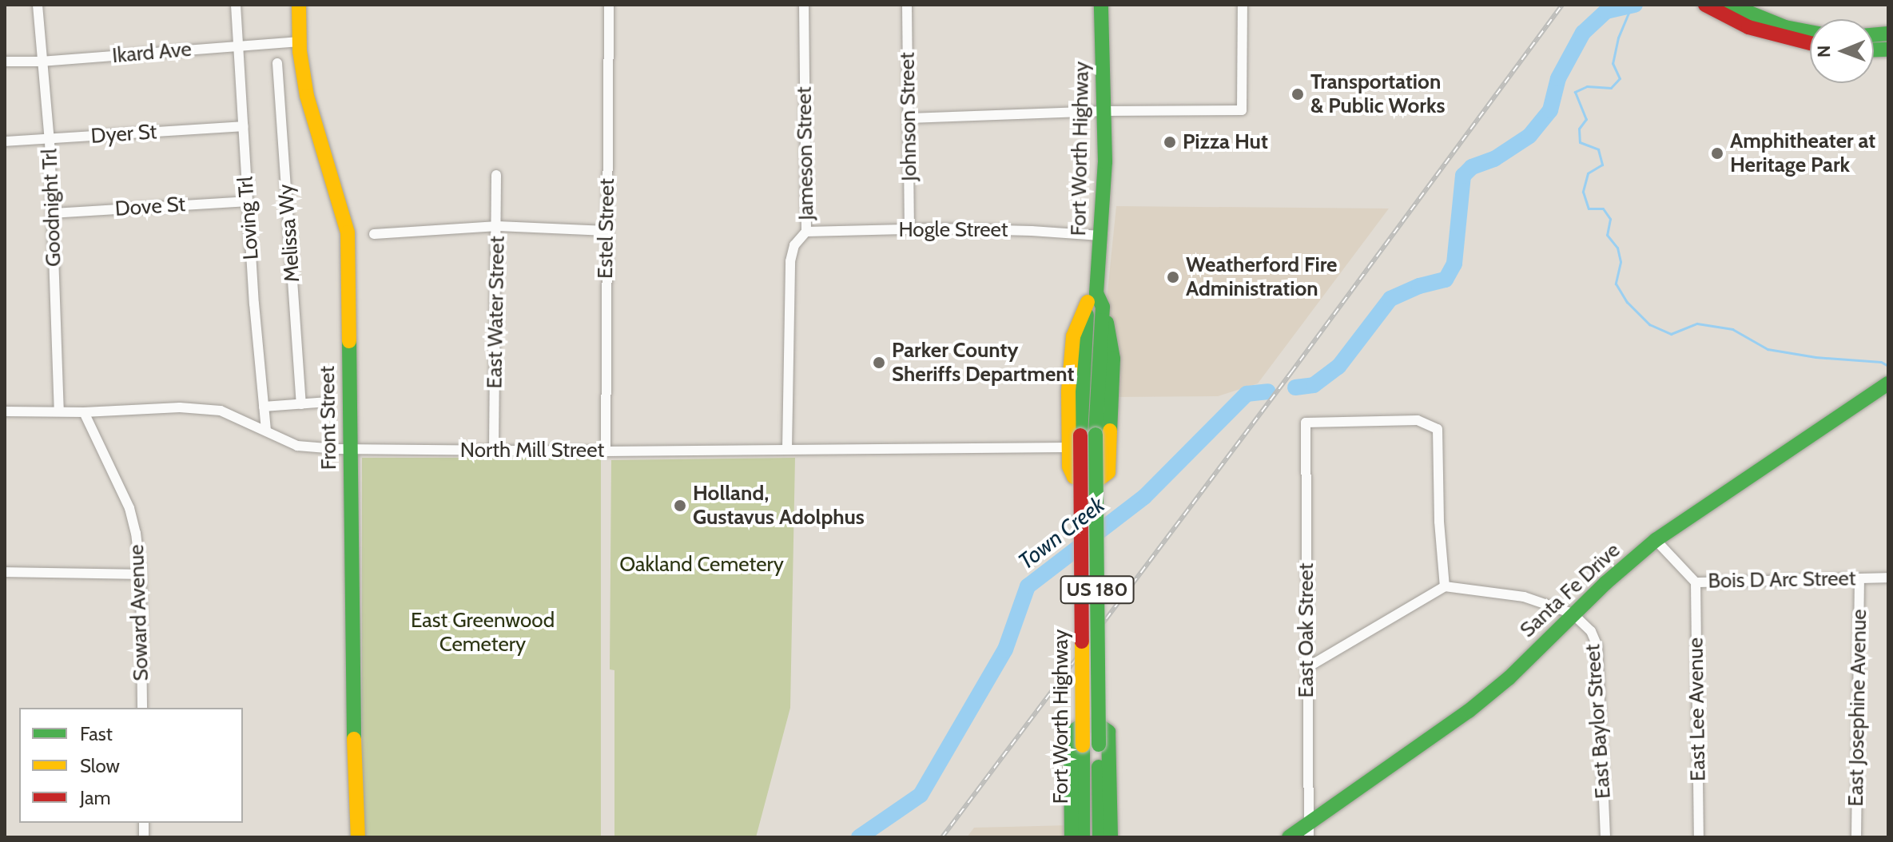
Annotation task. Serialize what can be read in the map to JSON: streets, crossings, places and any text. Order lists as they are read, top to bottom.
{
  "streets": {
    "main road": [
      "Fort Worth Highway",
      "Front Street",
      "US 180",
      "Santa Fe Drive"
    ],
    "street": [
      "Ikard Ave",
      "Johnson Street",
      "Dyer St",
      "Jameson Street",
      "Dove St",
      "Goodnight Trl",
      "Loving Trl",
      "Estel Street",
      "Hogle Street",
      "Melissa Wy",
      "East Water Street",
      "North Mill Street",
      "Bois D Arc Street",
      "Soward Avenue",
      "East Oak Street",
      "East Josephine Avenue",
      "East Lee Avenue",
      "East Baylor Street"
    ]
  },
  "crossings": [
    ["Ikard Ave", "Goodnight Trl"],
    ["Ikard Ave", "Loving Trl"],
    ["Ikard Ave", "Front Street"],
    ["Johnson Street", "Hogle Street"],
    ["Dyer St", "Goodnight Trl"],
    ["Dyer St", "Loving Trl"],
    ["Fort Worth Highway", "Hogle Street"],
    ["Jameson Street", "Hogle Street"],
    ["Jameson Street", "North Mill Street"],
    ["Dove St", "Goodnight Trl"],
    ["Dove St", "Loving Trl"],
    ["Goodnight Trl", "North Mill Street"],
    ["Loving Trl", "North Mill Street"],
    ["Estel Street", "North Mill Street"],
    ["East Water Street", "North Mill Street"],
    ["Front Street", "North Mill Street"],
    ["North Mill Street", "Soward Avenue"],
    ["Bois D Arc Street", "Santa Fe Drive"],
    ["Bois D Arc Street", "East Josephine Avenue"],
    ["Bois D Arc Street", "East Lee Avenue"],
    ["Santa Fe Drive", "East Oak Street"],
    ["Santa Fe Drive", "East Baylor Street"]
  ],
  "water": ["Town Creek"],
  "parks": ["Oakland Cemetery", "East Greenwood Cemetery"],
  "places": [
    "Transportation & Public Works",
    "Pizza Hut",
    "Amphitheater at Heritage Park",
    "Weatherford Fire Administration",
    "Parker County Sheriffs Department",
    "Holland, Gustavus Adolphus"
  ],
  "legend": ["Fast", "Slow", "Jam"],
  "north": "left"
}
